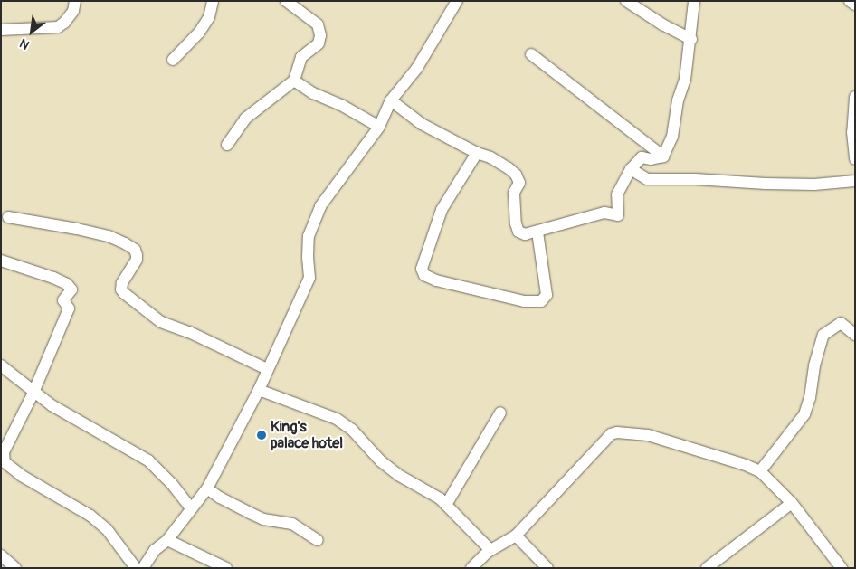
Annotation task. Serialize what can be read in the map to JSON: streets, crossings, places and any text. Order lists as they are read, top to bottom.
{
  "places": ["King's palace hotel"],
  "north": "bottom left"
}
